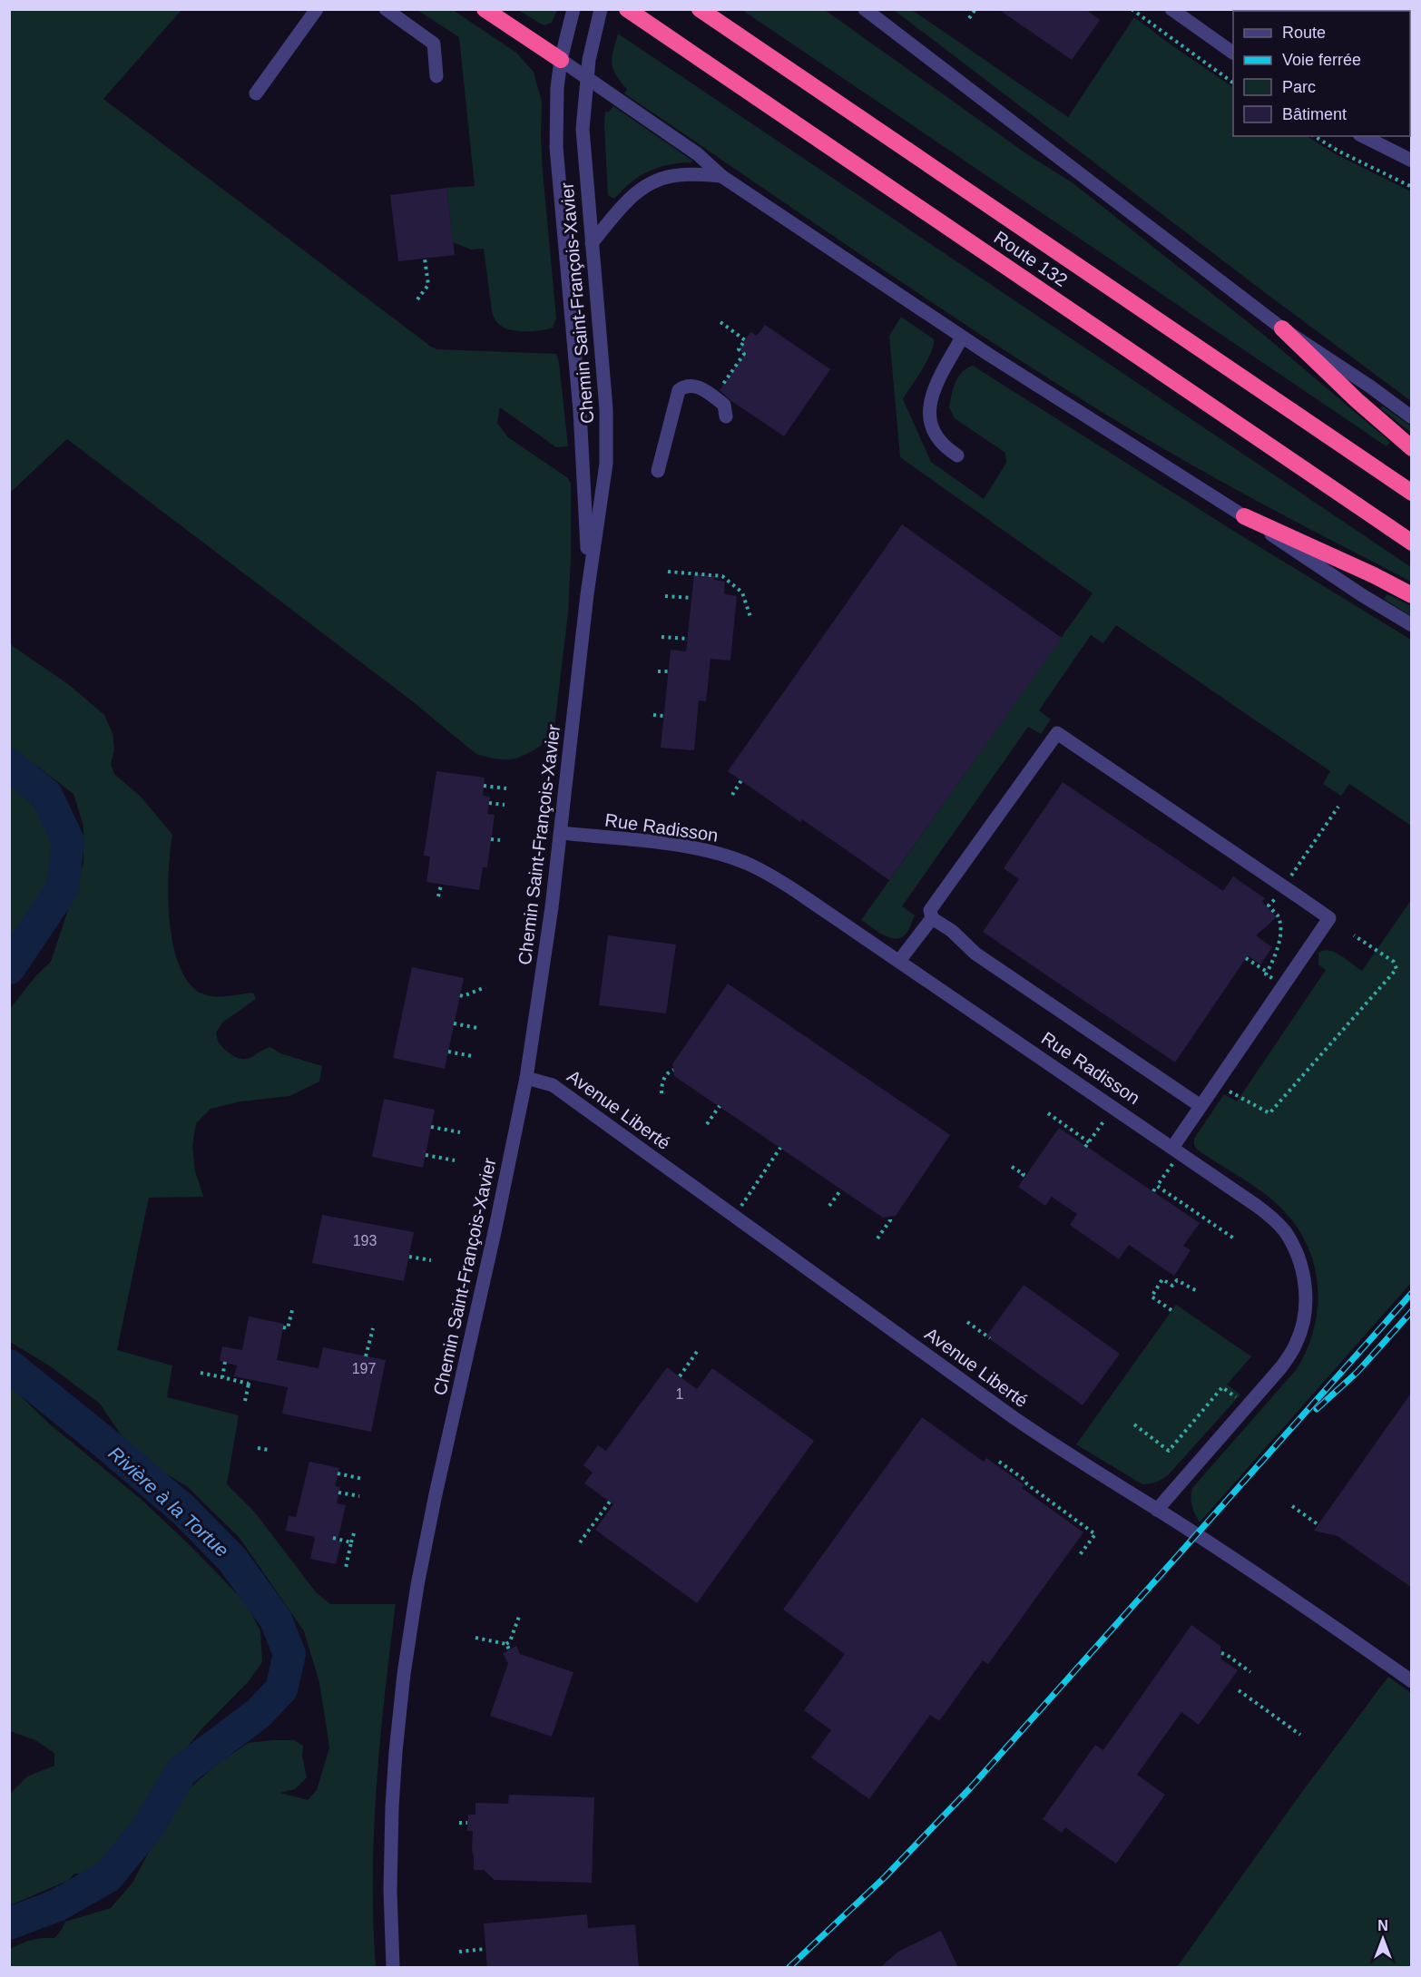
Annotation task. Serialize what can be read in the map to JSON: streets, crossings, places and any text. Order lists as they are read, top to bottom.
{
  "streets": {
    "highway": ["Route 132"],
    "street": ["Chemin Saint-François-Xavier", "Rue Radisson", "Avenue Liberté"]
  },
  "crossings": [
    ["Chemin Saint-François-Xavier", "Rue Radisson"],
    ["Chemin Saint-François-Xavier", "Avenue Liberté"],
    ["Rue Radisson", "Avenue Liberté"]
  ],
  "water": ["Rivière à la Tortue"],
  "house_numbers": ["193", "197", "1"],
  "legend": [
    "Route",
    "Voie ferrée",
    "Parc",
    "Bâtiment"
  ],
  "north": "top"
}
